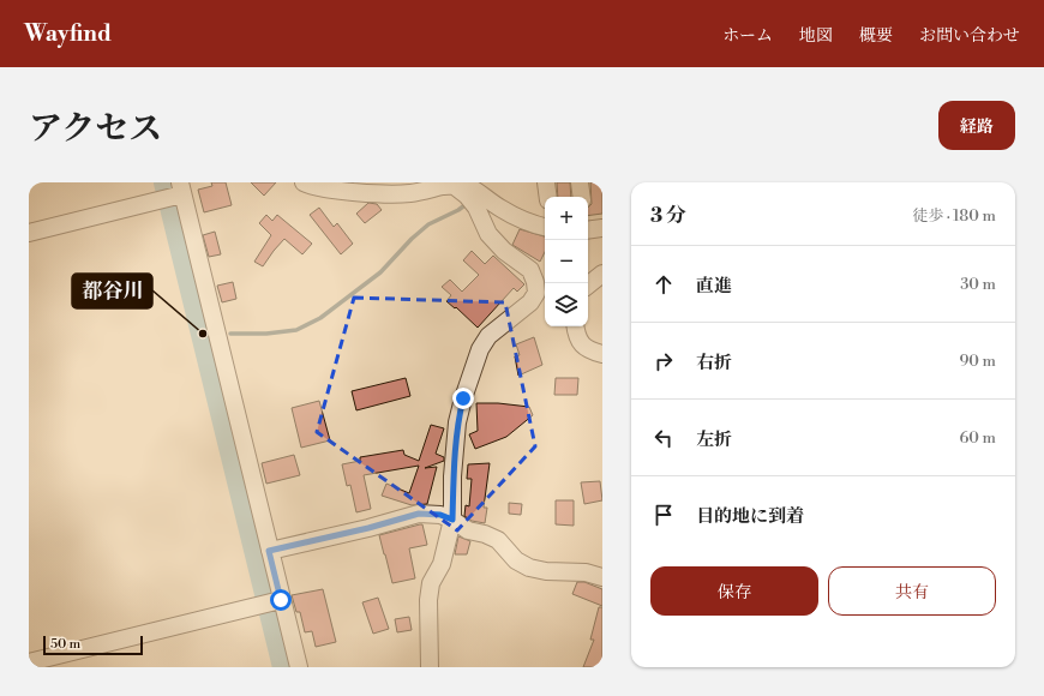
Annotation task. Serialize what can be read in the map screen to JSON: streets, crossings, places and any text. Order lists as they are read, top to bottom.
{
  "places": ["都谷川"],
  "scale_bar": "50 m",
  "page": {
    "header": "Wayfind",
    "nav": [
      "ホーム",
      "地図",
      "概要",
      "お問い合わせ"
    ],
    "title": "アクセス",
    "buttons": [
      "経路",
      ["保存", "共有"]
    ],
    "heading": ["3 分", "徒歩 · 180 m"],
    "map_buttons": ["+", "−"],
    "list": [
      ["直進", "30 m"],
      ["右折", "90 m"],
      ["左折", "60 m"],
      "目的地に到着"
    ],
    "scale": "50 m"
  }
}
